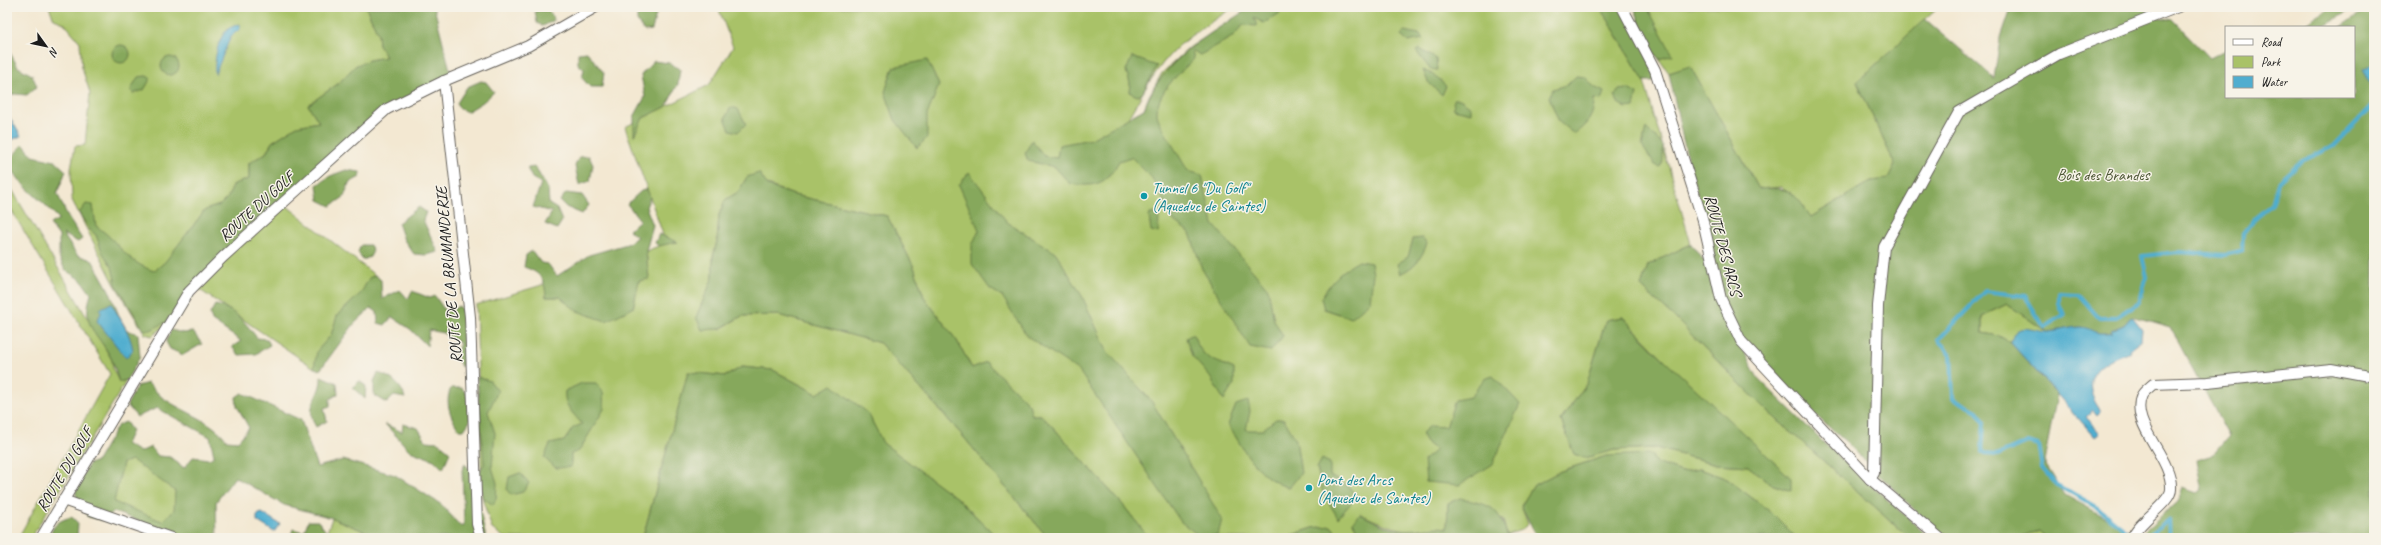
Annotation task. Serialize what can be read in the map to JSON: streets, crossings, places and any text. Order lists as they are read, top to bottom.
{
  "streets": {
    "street": ["ROUTE DU GOLF", "ROUTE DES ARCS", "ROUTE DE LA BRUMANDERIE"]
  },
  "crossings": [
    ["ROUTE DU GOLF", "ROUTE DE LA BRUMANDERIE"]
  ],
  "parks": ["Bois des Brandes"],
  "places": ["Tunnel 6 \"Du Golf\" (Aqueduc de Saintes)", "Pont des Arcs (Aqueduc de Saintes)"],
  "legend": ["Road", "Park", "Water"],
  "north": "bottom right"
}
